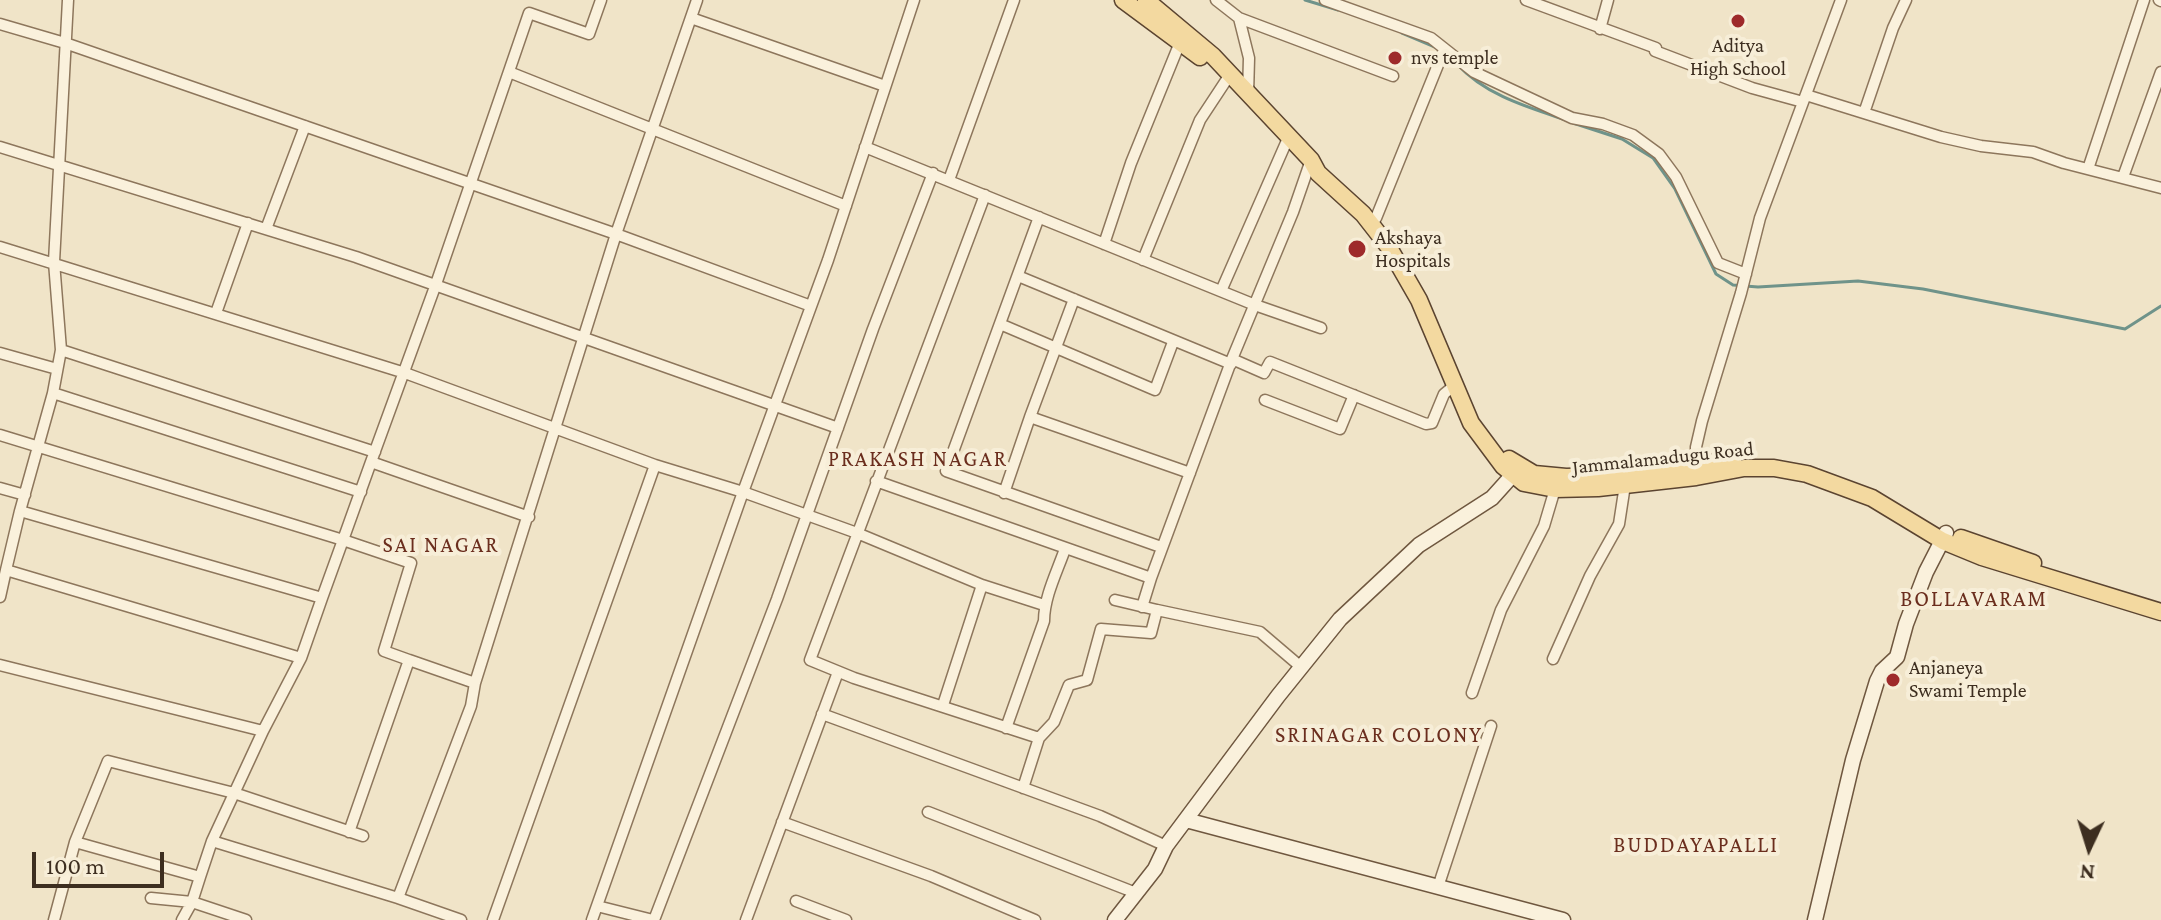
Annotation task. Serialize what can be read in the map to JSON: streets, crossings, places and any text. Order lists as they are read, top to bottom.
{
  "streets": {
    "main road": ["Jammalamadugu Road"]
  },
  "districts": [
    "PRAKASH NAGAR",
    "SAI NAGAR",
    "BOLLAVARAM",
    "SRINAGAR COLONY",
    "BUDDAYAPALLI"
  ],
  "places": [
    "Aditya High School",
    "nvs temple",
    "Akshaya Hospitals",
    "Anjaneya Swami Temple"
  ],
  "scale_bar": "100 m",
  "north": "bottom"
}
